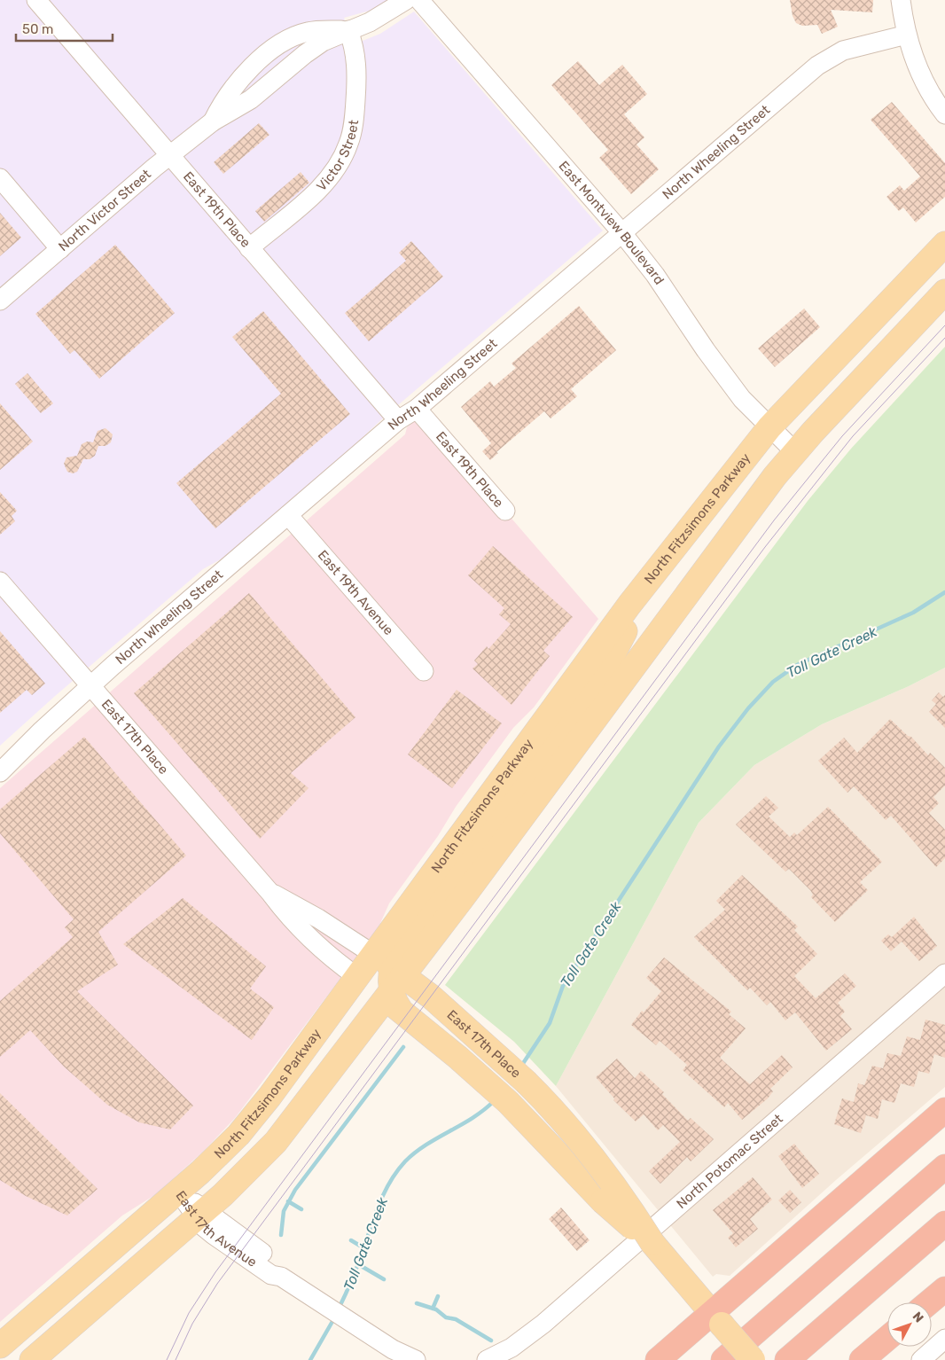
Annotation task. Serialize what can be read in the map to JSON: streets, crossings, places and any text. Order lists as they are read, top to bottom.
{
  "streets": {
    "main road": ["North Fitzsimons Parkway", "East 17th Place"],
    "street": [
      "North Wheeling Street",
      "Victor Street",
      "North Victor Street",
      "East 19th Place",
      "East Montview Boulevard",
      "East 19th Avenue",
      "North Potomac Street",
      "East 17th Avenue"
    ]
  },
  "crossings": [
    ["North Wheeling Street", "East 19th Place"],
    ["North Wheeling Street", "East Montview Boulevard"],
    ["North Wheeling Street", "East 19th Avenue"],
    ["North Wheeling Street", "East 17th Place"],
    ["Victor Street", "North Victor Street"],
    ["Victor Street", "East 19th Place"],
    ["North Victor Street", "East 19th Place"],
    ["East Montview Boulevard", "North Fitzsimons Parkway"],
    ["North Fitzsimons Parkway", "East 17th Place"],
    ["North Fitzsimons Parkway", "East 17th Avenue"]
  ],
  "water": ["Toll Gate Creek"],
  "scale_bar": "50 m",
  "north": "top right"
}
